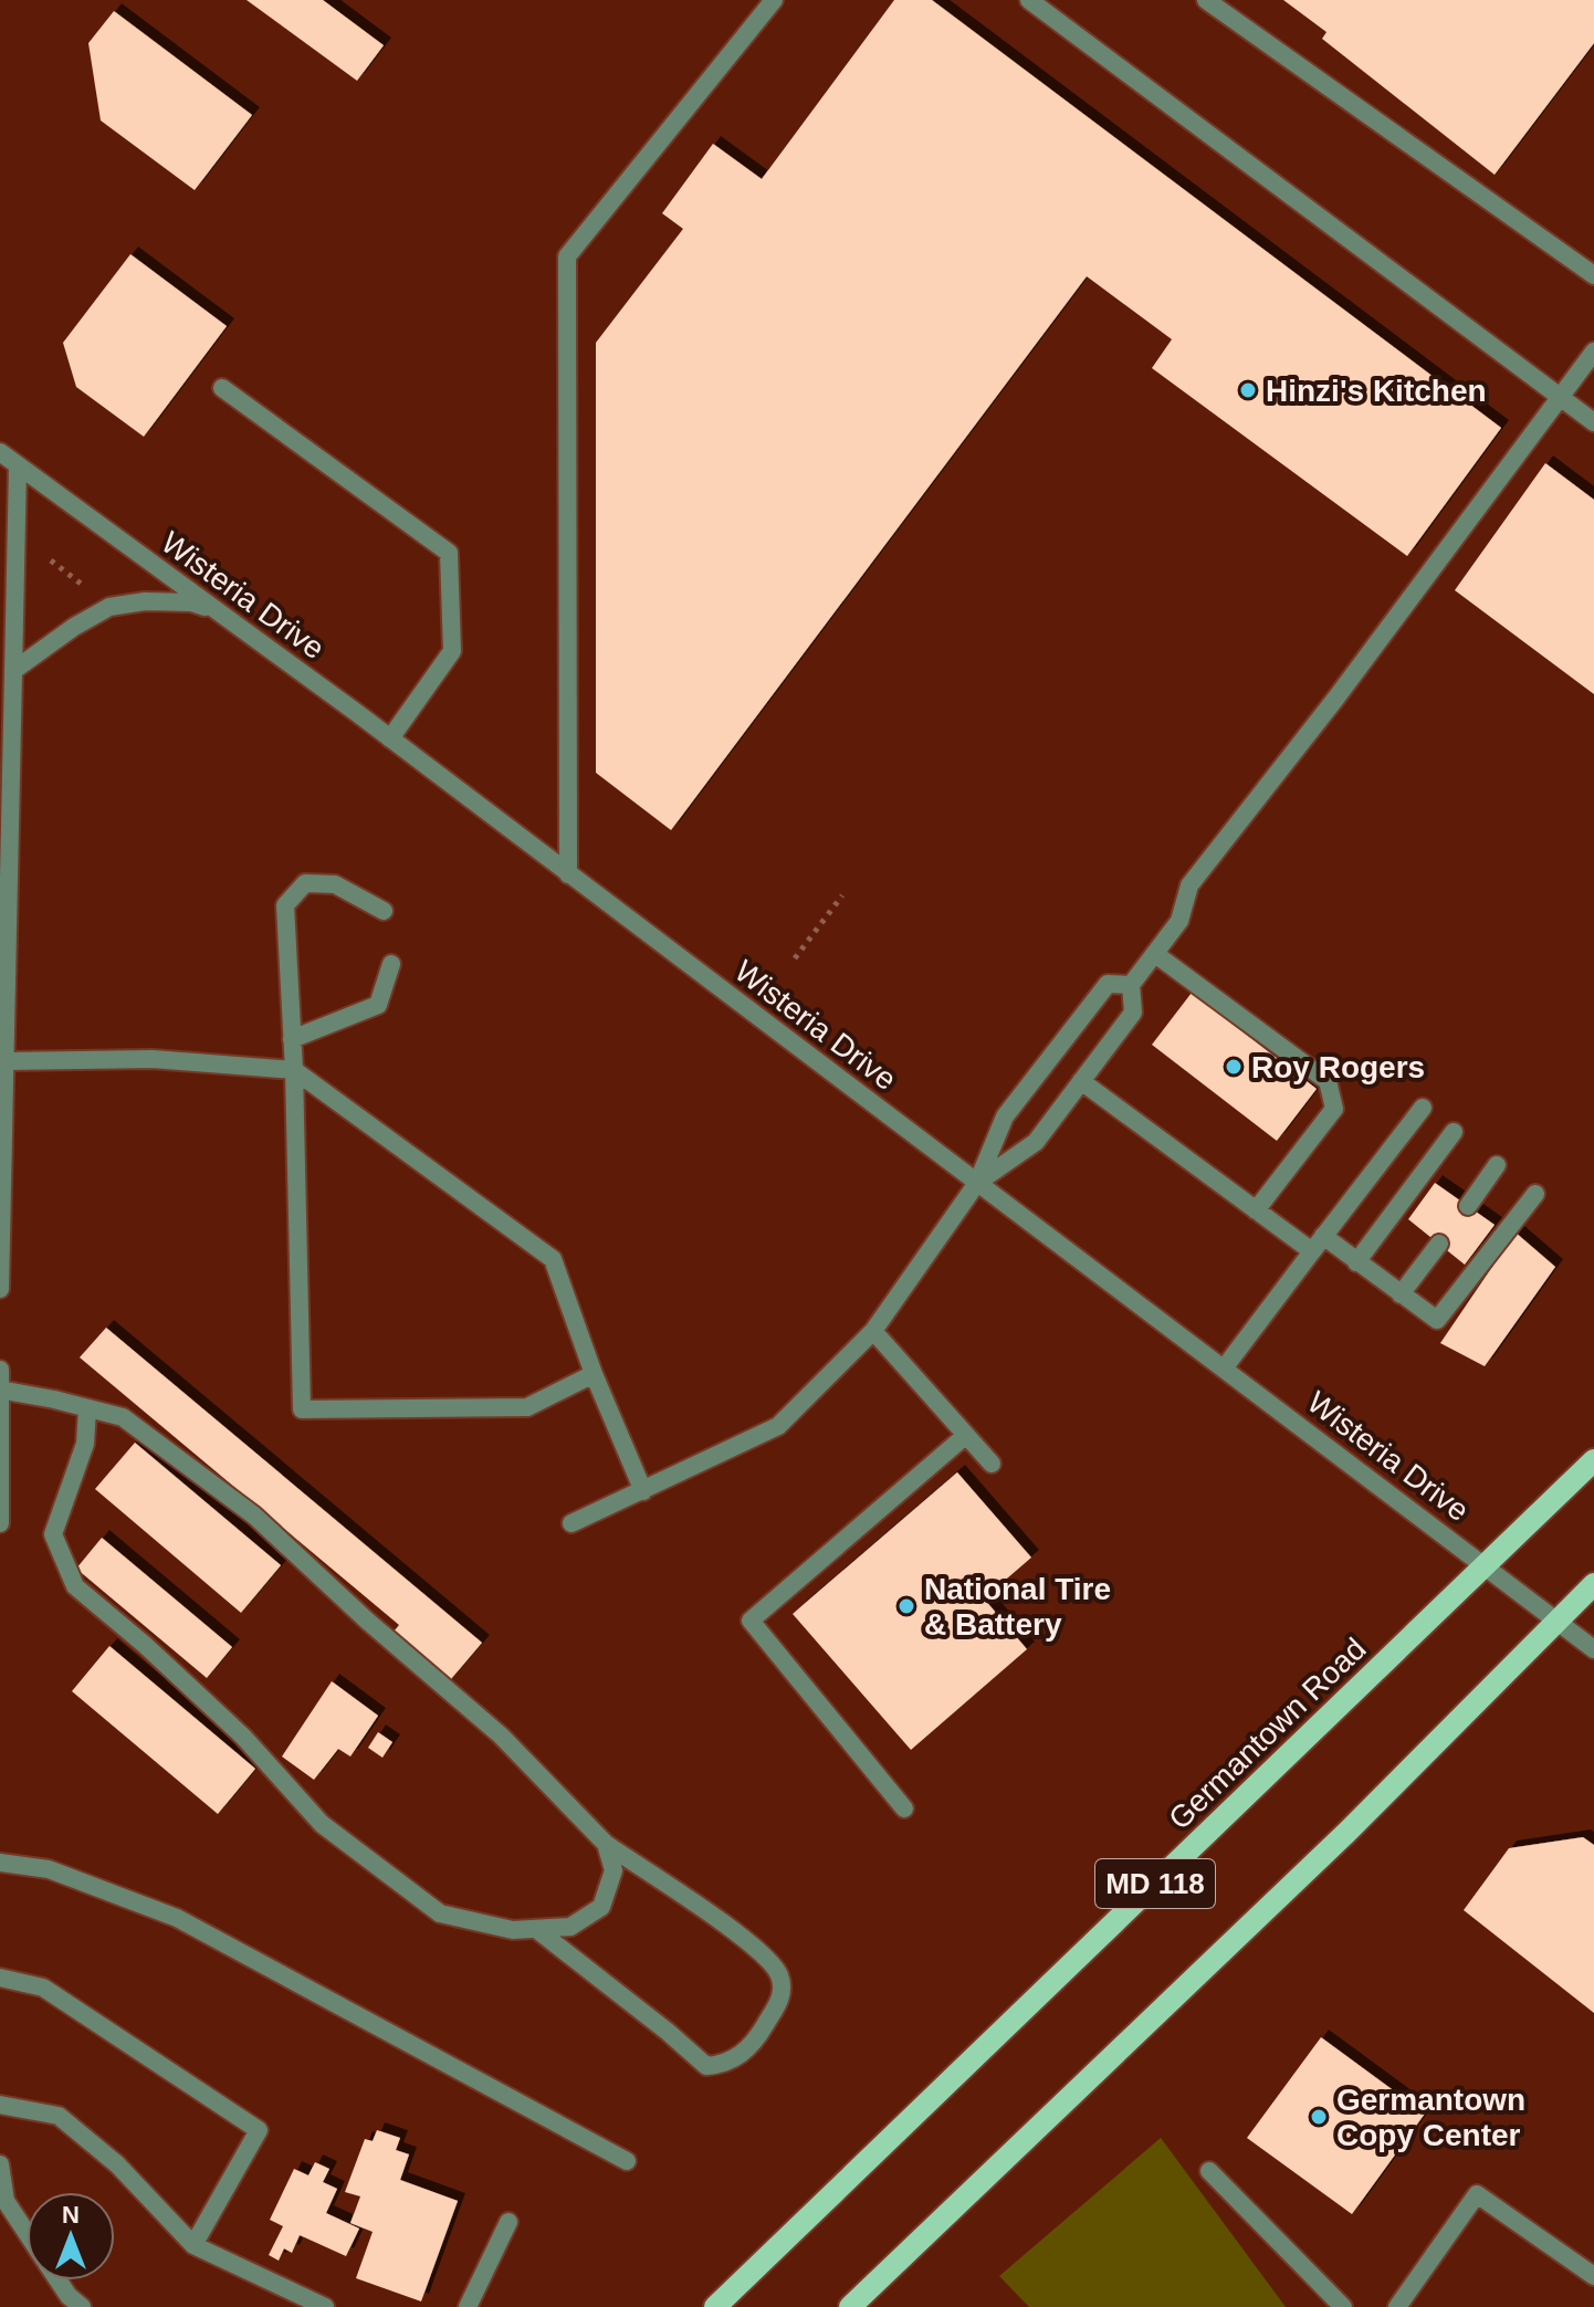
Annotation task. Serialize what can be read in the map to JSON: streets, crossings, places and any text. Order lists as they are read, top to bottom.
{
  "streets": {
    "main road": ["Germantown Road", "MD 118"],
    "street": ["Wisteria Drive"]
  },
  "crossings": [
    ["Wisteria Drive", "Germantown Road"],
    ["Wisteria Drive", "MD 118"]
  ],
  "places": [
    "Hinzi's Kitchen",
    "Roy Rogers",
    "National Tire & Battery",
    "Germantown Copy Center"
  ],
  "north": "top"
}
